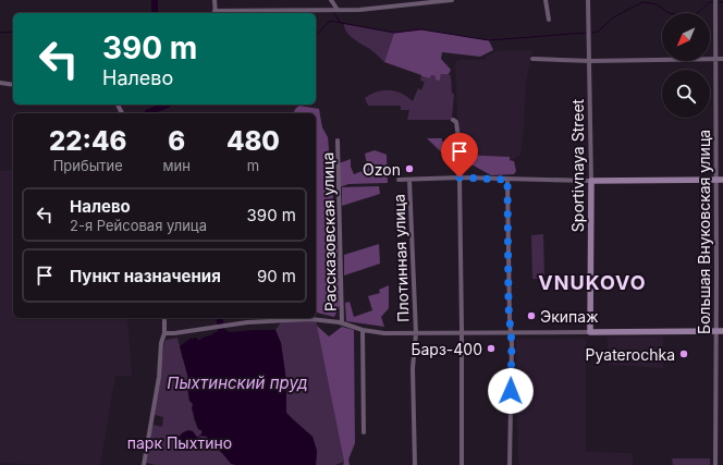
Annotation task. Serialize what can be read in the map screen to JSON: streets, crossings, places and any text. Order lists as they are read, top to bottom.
{
  "streets": {
    "street": [
      "Sportivnaya Street",
      "Рассказовская улица",
      "Большая Внуковская улица",
      "Плотинная улица"
    ]
  },
  "districts": ["VNUKOVO"],
  "water": ["Пыхтинский пруд"],
  "parks": ["парк Пыхтино"],
  "places": [
    "Ozon",
    "Экипаж",
    "Барз-400",
    "Pyaterochka"
  ],
  "north": "bottom left",
  "page": {
    "turn": ["390 m", "Налево"],
    "eta": [
      "22:46",
      "Прибытие",
      "6",
      "мин",
      "480",
      "m"
    ],
    "list": [
      {
        "name": "Налево",
        "note": "2-я Рейсовая улица",
        "value": "390 m"
      },
      {
        "name": "Пункт назначения",
        "value": "90 m"
      }
    ]
  }
}
